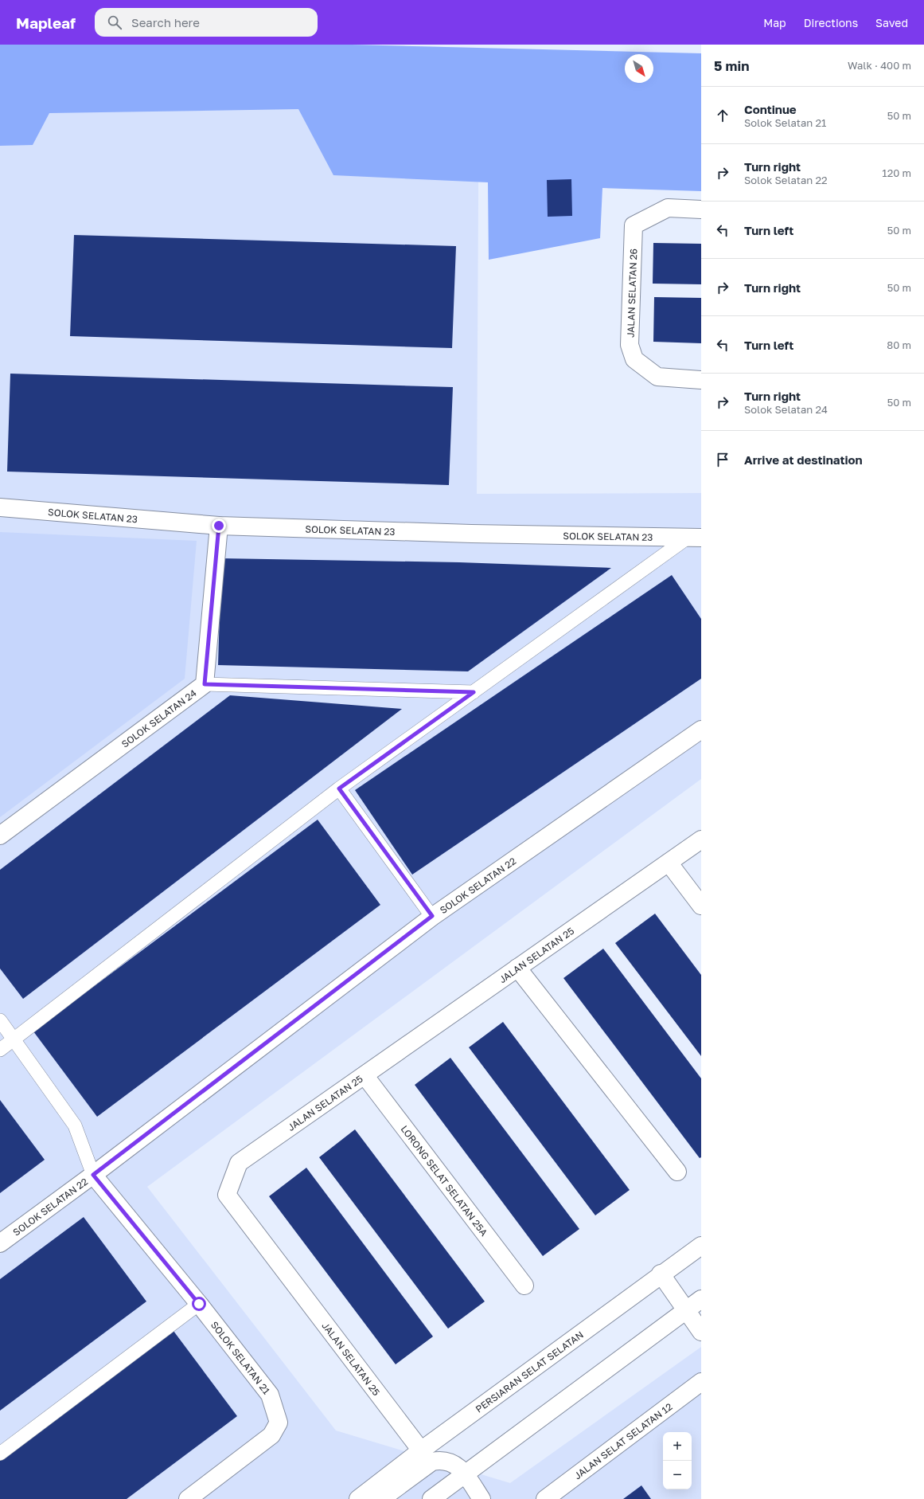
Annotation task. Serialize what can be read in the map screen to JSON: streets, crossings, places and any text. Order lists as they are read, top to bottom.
{
  "streets": {
    "street": [
      "JALAN SELATAN 26",
      "SOLOK SELATAN 23",
      "SOLOK SELATAN 24",
      "SOLOK SELATAN 22",
      "JALAN SELATAN 25",
      "LORONG SELAT SELATAN 25A",
      "SOLOK SELATAN 21",
      "PERSIARAN SELAT SELATAN",
      "JALAN SELAT SELATAN 12"
    ]
  },
  "crossings": [
    ["SOLOK SELATAN 23", "SOLOK SELATAN 24"],
    ["SOLOK SELATAN 22", "SOLOK SELATAN 21"],
    ["JALAN SELATAN 25", "LORONG SELAT SELATAN 25A"],
    ["JALAN SELATAN 25", "PERSIARAN SELAT SELATAN"]
  ],
  "north": "bottom right",
  "page": {
    "header": "Mapleaf",
    "search": "Search here",
    "nav": ["Map", "Directions", "Saved"],
    "heading": ["5 min", "Walk · 400 m"],
    "list": [
      ["Continue", "Solok Selatan 21", "50 m"],
      ["Turn right", "Solok Selatan 22", "120 m"],
      ["Turn left", "50 m"],
      ["Turn right", "50 m"],
      ["Turn left", "80 m"],
      ["Turn right", "Solok Selatan 24", "50 m"],
      "Arrive at destination"
    ],
    "map_buttons": ["+", "−"]
  }
}
